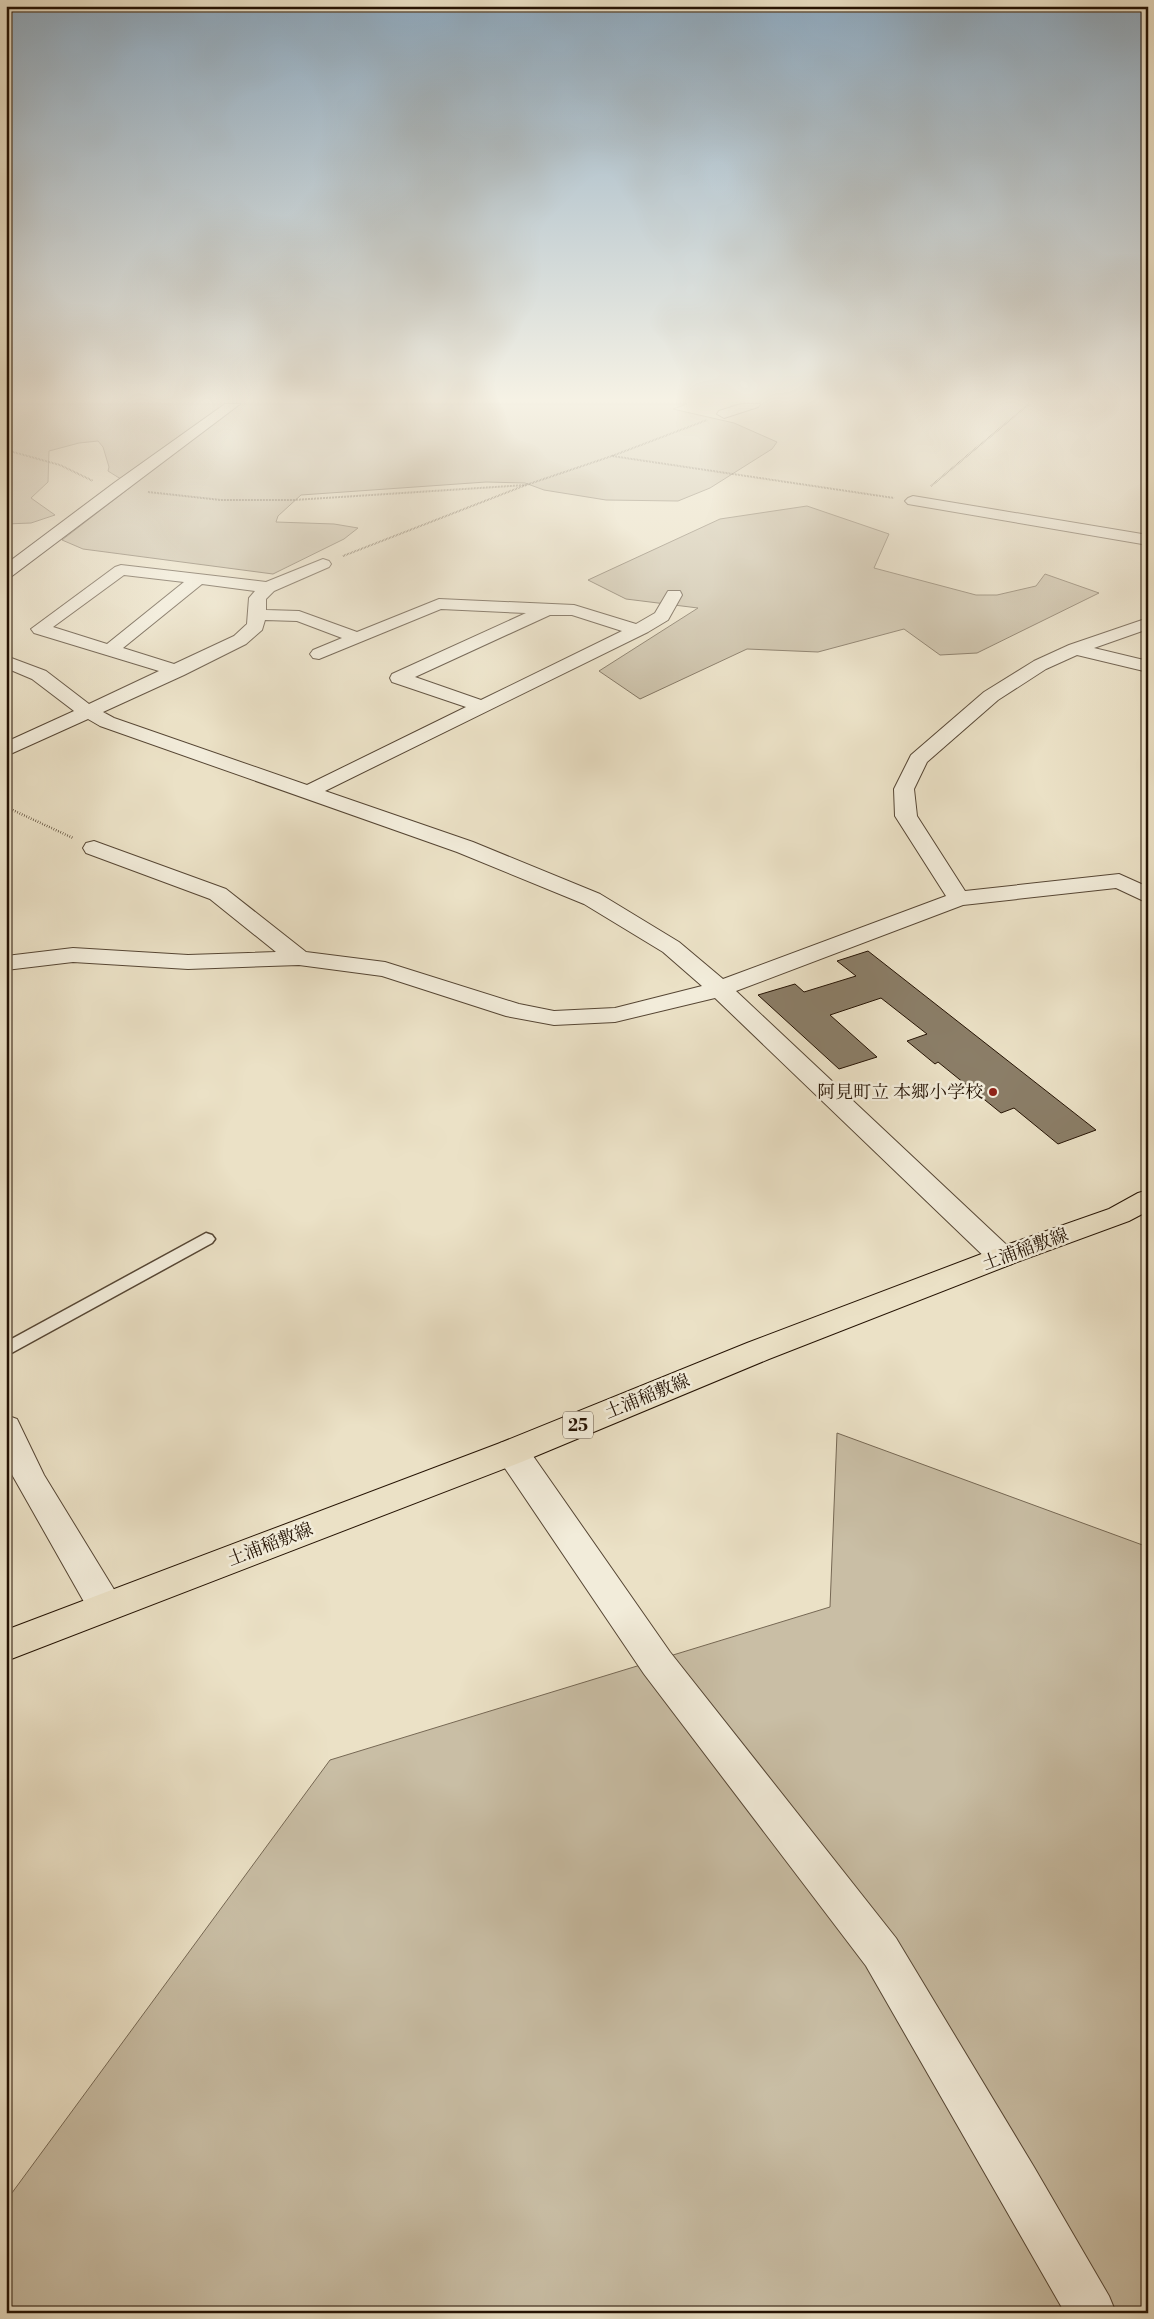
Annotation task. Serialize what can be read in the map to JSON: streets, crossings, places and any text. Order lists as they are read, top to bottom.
{
  "streets": {
    "main road": ["土浦稲敷線", "25"]
  },
  "places": ["阿見町立 本郷小学校"]
}
